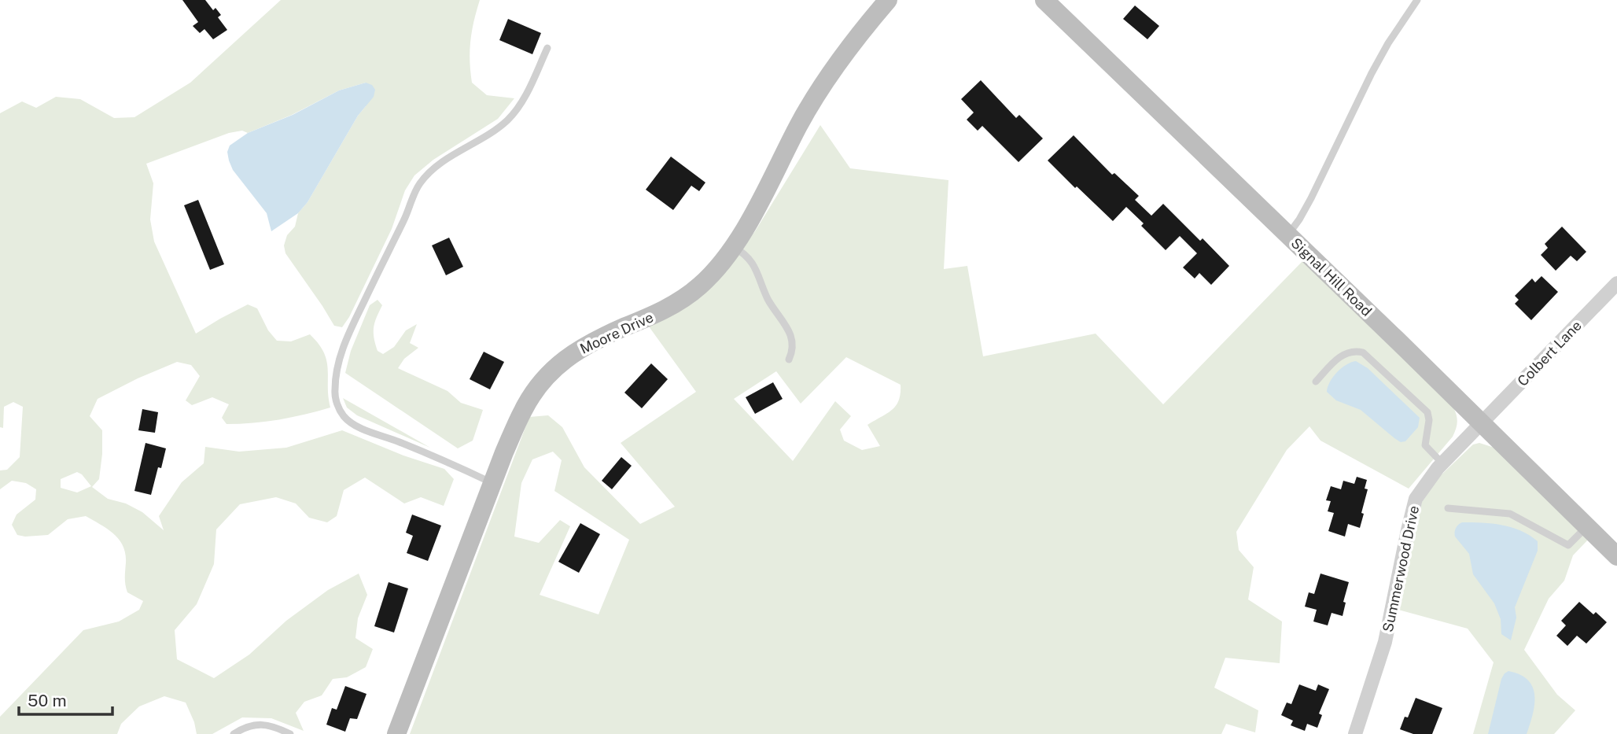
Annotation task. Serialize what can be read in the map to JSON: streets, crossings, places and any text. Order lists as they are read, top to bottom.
{
  "streets": {
    "main road": ["Signal Hill Road", "Moore Drive"],
    "street": ["Colbert Lane", "Summerwood Drive"]
  },
  "crossings": [
    ["Signal Hill Road", "Colbert Lane"],
    ["Signal Hill Road", "Summerwood Drive"],
    ["Colbert Lane", "Summerwood Drive"]
  ],
  "scale_bar": "50 m"
}
